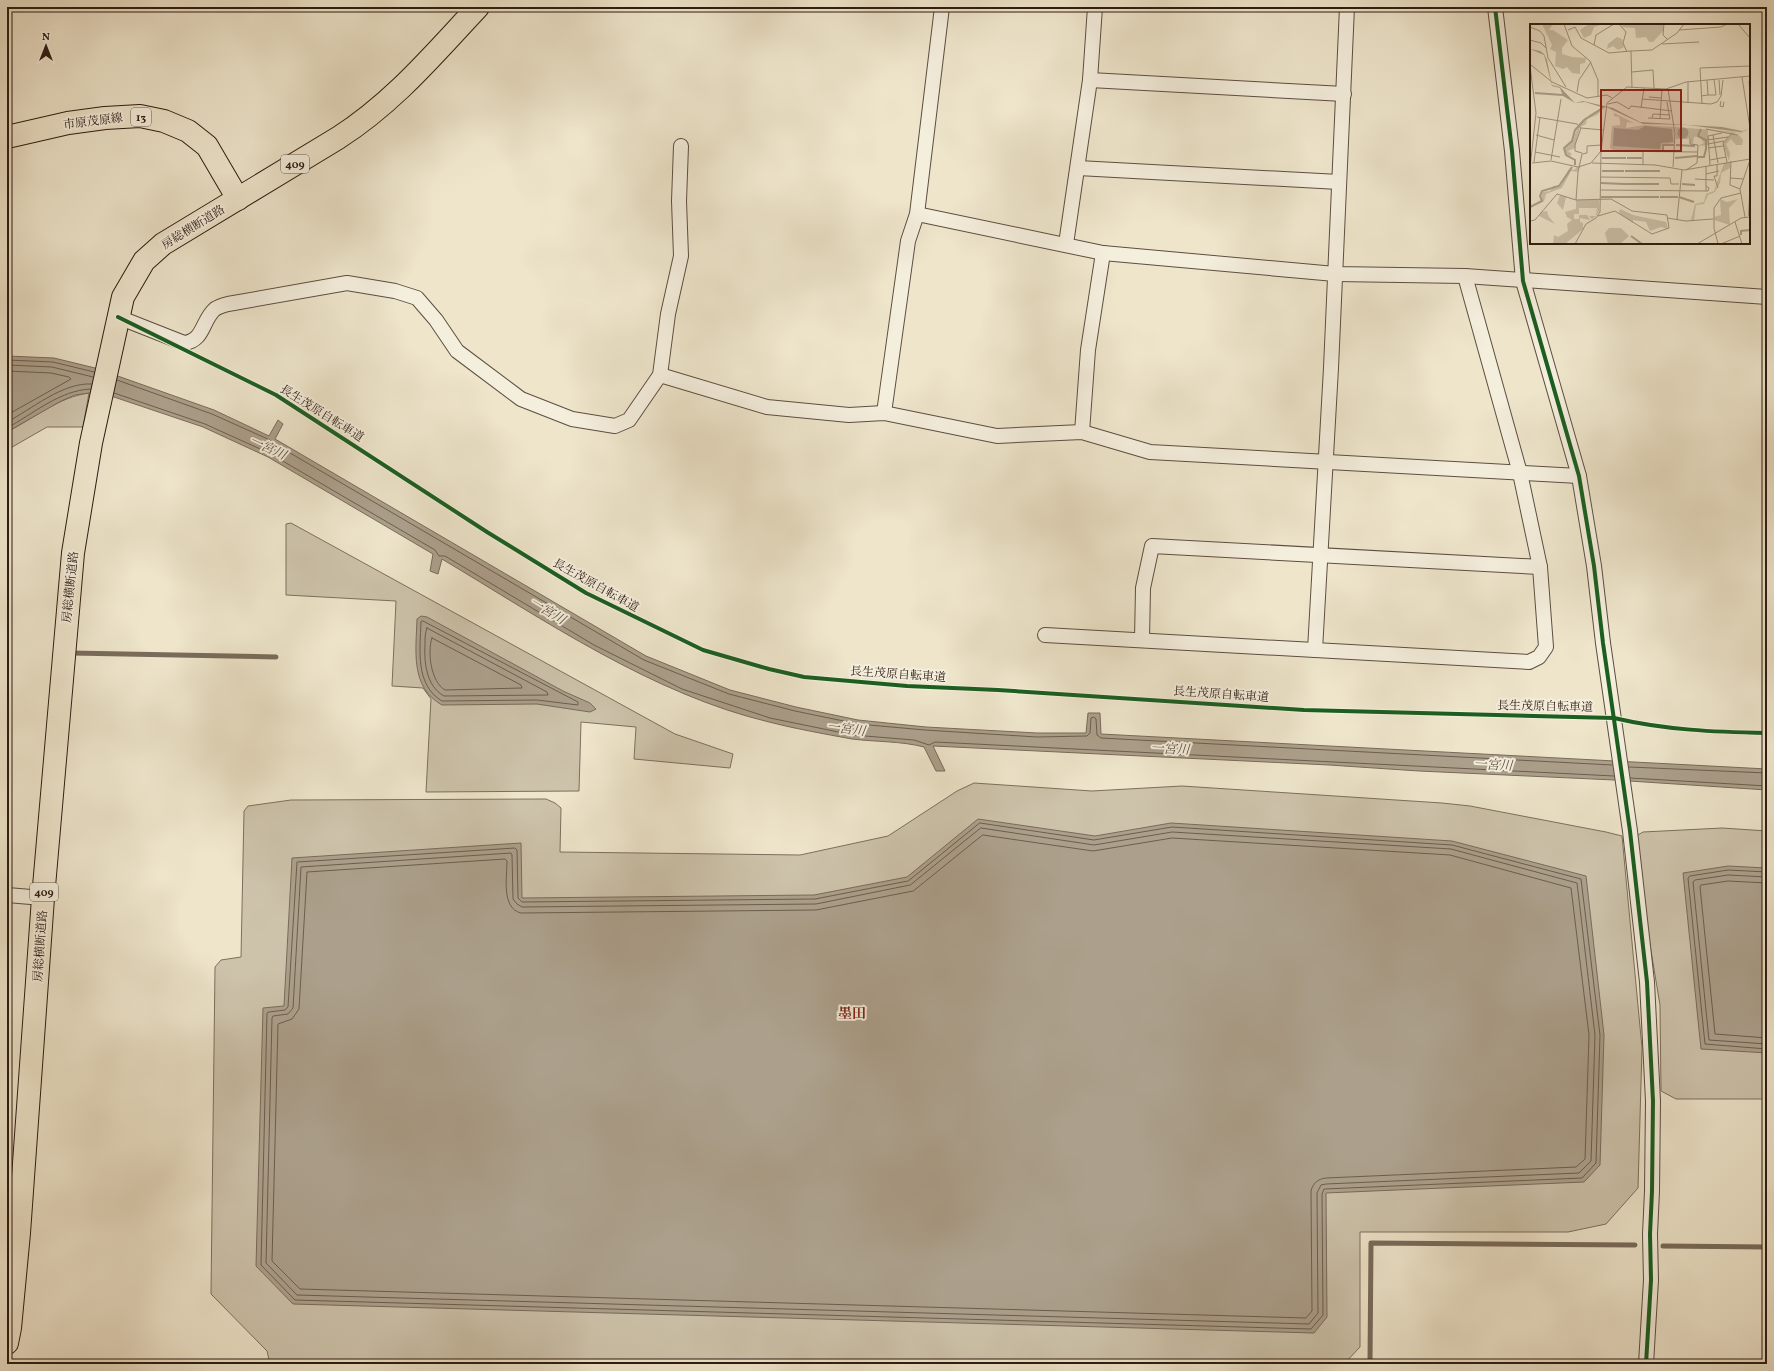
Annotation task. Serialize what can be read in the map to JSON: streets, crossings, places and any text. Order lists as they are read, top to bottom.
{
  "streets": {
    "main road": [
      "13",
      "市原茂原線",
      "409",
      "房総横断道路"
    ],
    "cycle path": ["長生茂原自転車道"]
  },
  "crossings": [
    ["市原茂原線", "房総横断道路"]
  ],
  "districts": ["墨田"],
  "water": ["一宮川"],
  "north": "top"
}
